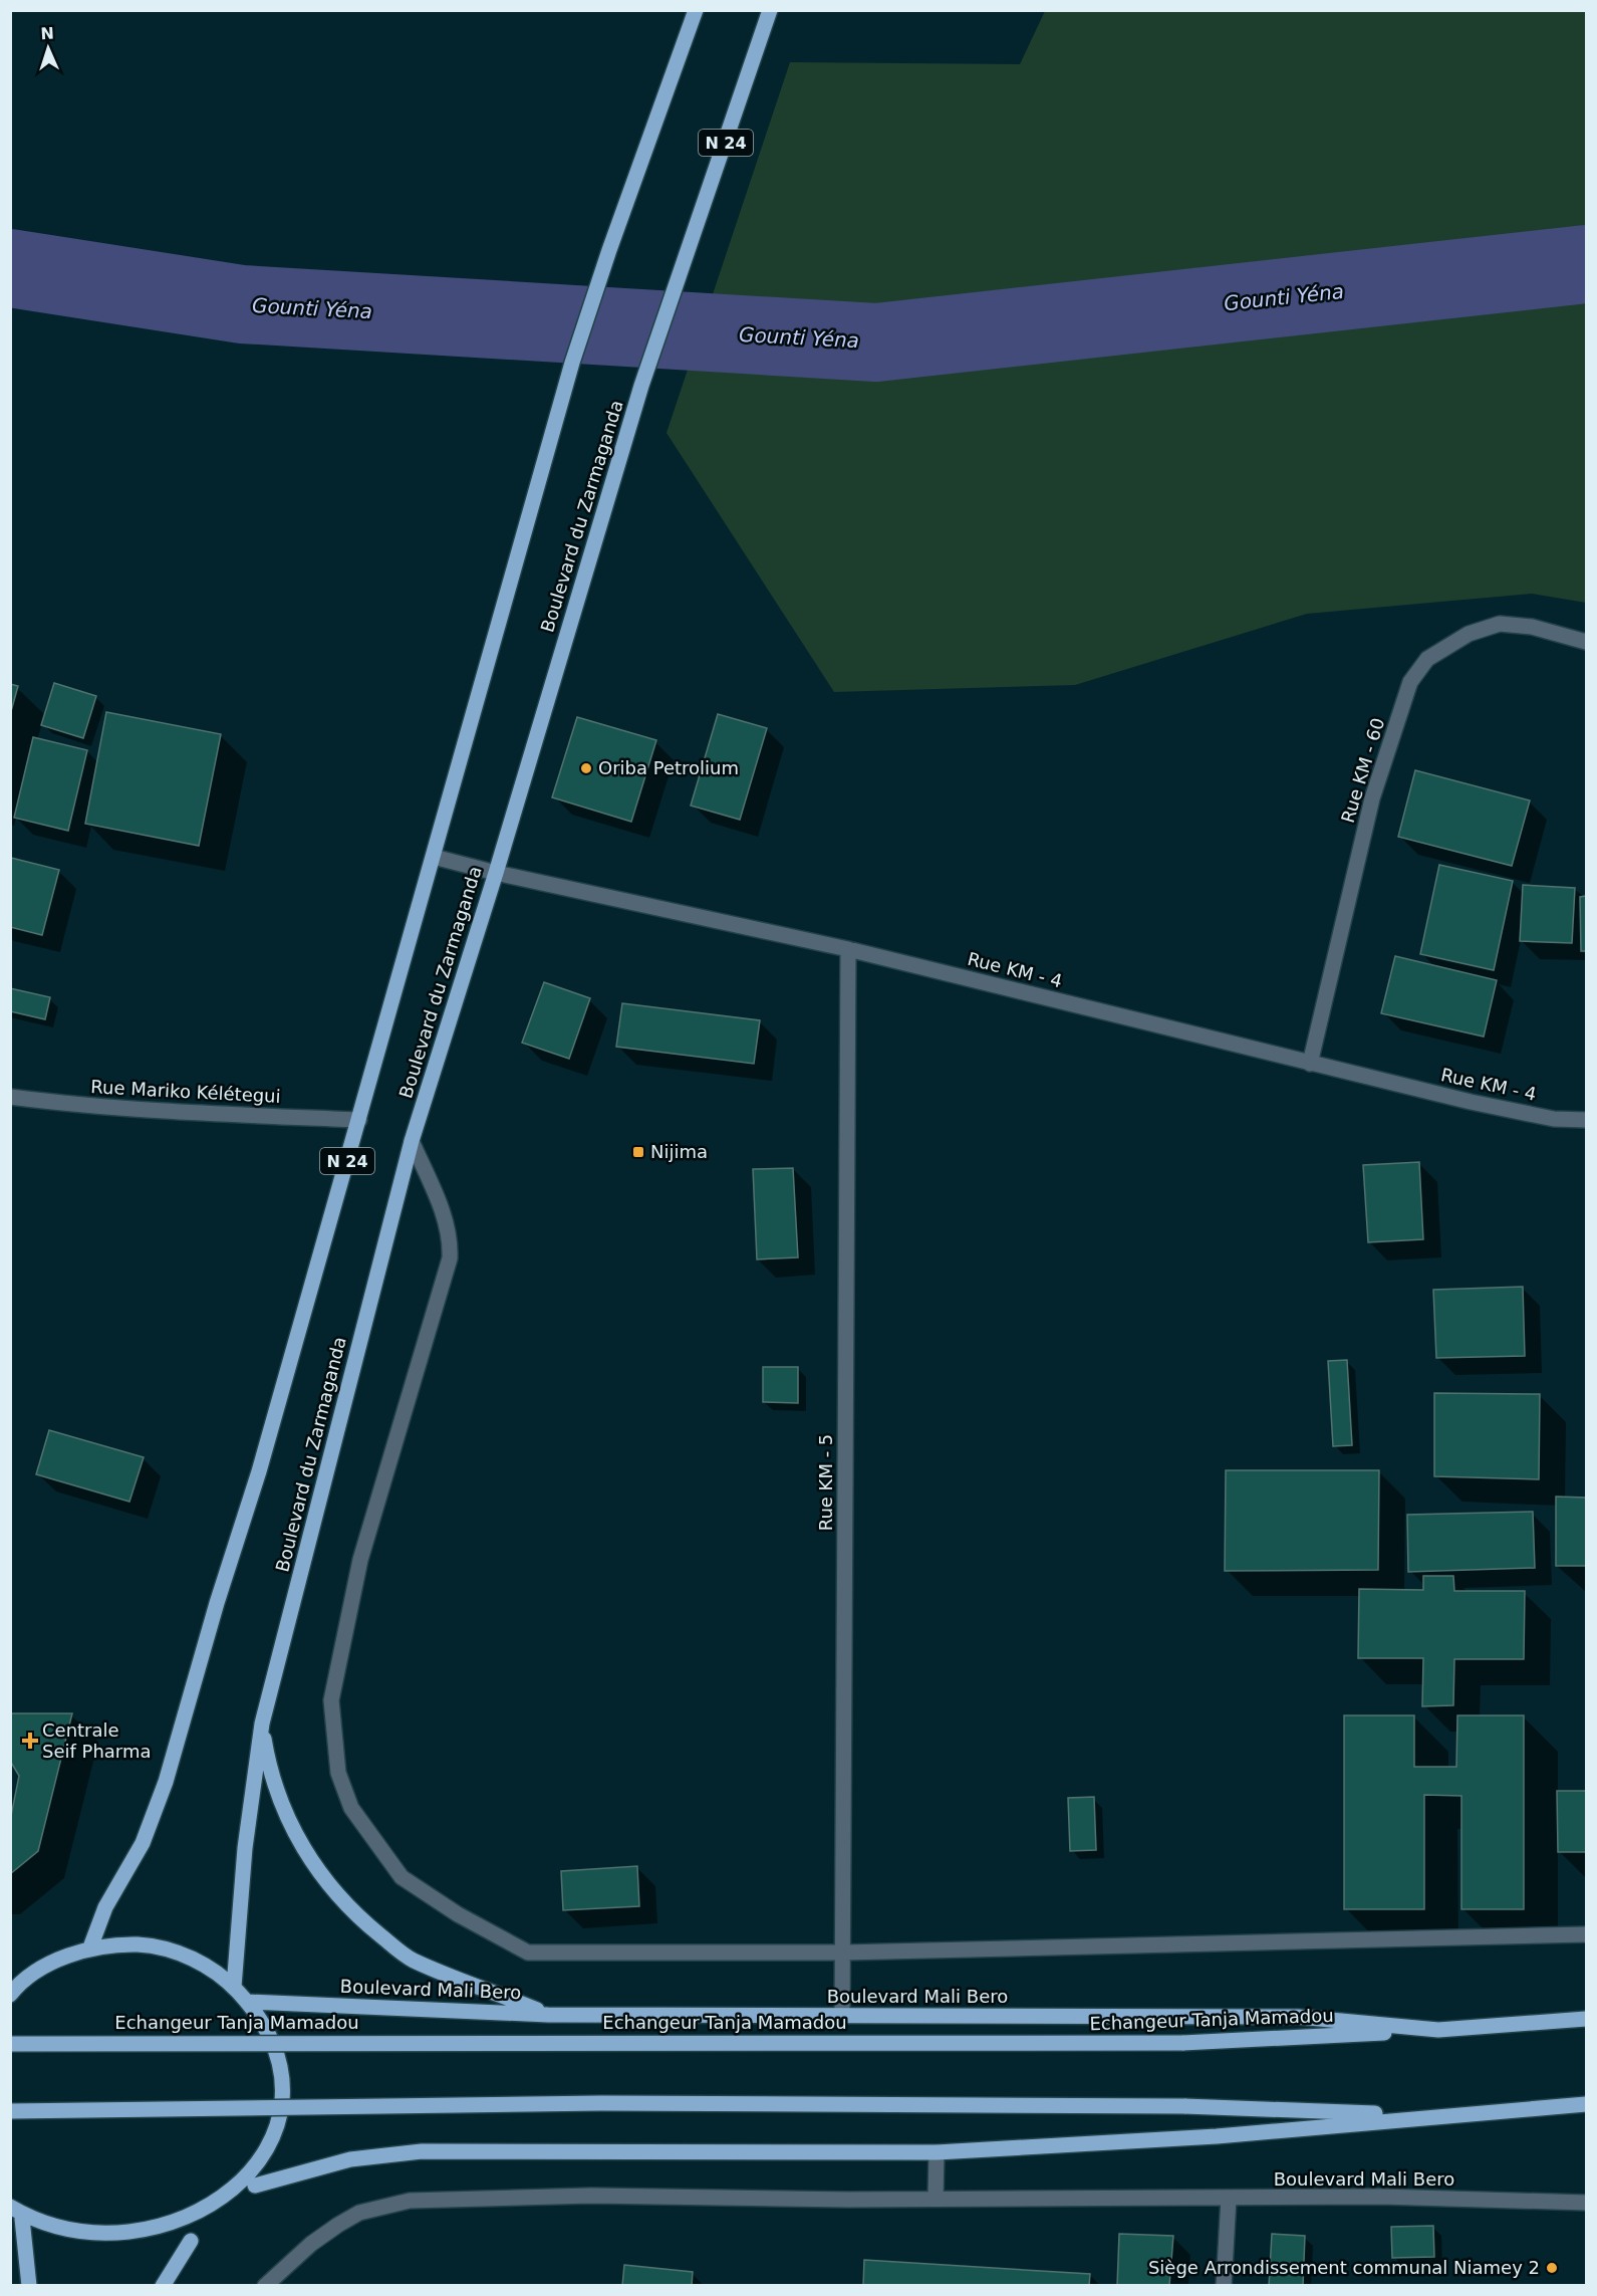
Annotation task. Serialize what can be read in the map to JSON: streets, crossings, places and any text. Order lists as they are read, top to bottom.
{
  "streets": {
    "main road": [
      "N 24",
      "Boulevard du Zarmaganda",
      "Boulevard Mali Bero",
      "Echangeur Tanja Mamadou"
    ],
    "street": [
      "Rue KM - 60",
      "Rue KM - 4",
      "Rue Mariko Kélétegui",
      "Rue KM - 5"
    ]
  },
  "crossings": [
    ["N 24", "Rue KM - 4"],
    ["N 24", "Rue Mariko Kélétegui"],
    ["Boulevard du Zarmaganda", "Rue KM - 4"],
    ["Rue KM - 60", "Rue KM - 4"],
    ["Rue KM - 4", "Rue KM - 5"],
    ["Rue KM - 5", "Boulevard Mali Bero"],
    ["Boulevard Mali Bero", "Echangeur Tanja Mamadou"]
  ],
  "water": ["Gounti Yéna"],
  "places": {
    "other": ["Oriba Petrolium", "Siège Arrondissement communal Niamey 2"],
    "transit": ["Nijima"],
    "health": ["Centrale Seif Pharma"]
  },
  "north": "top"
}
